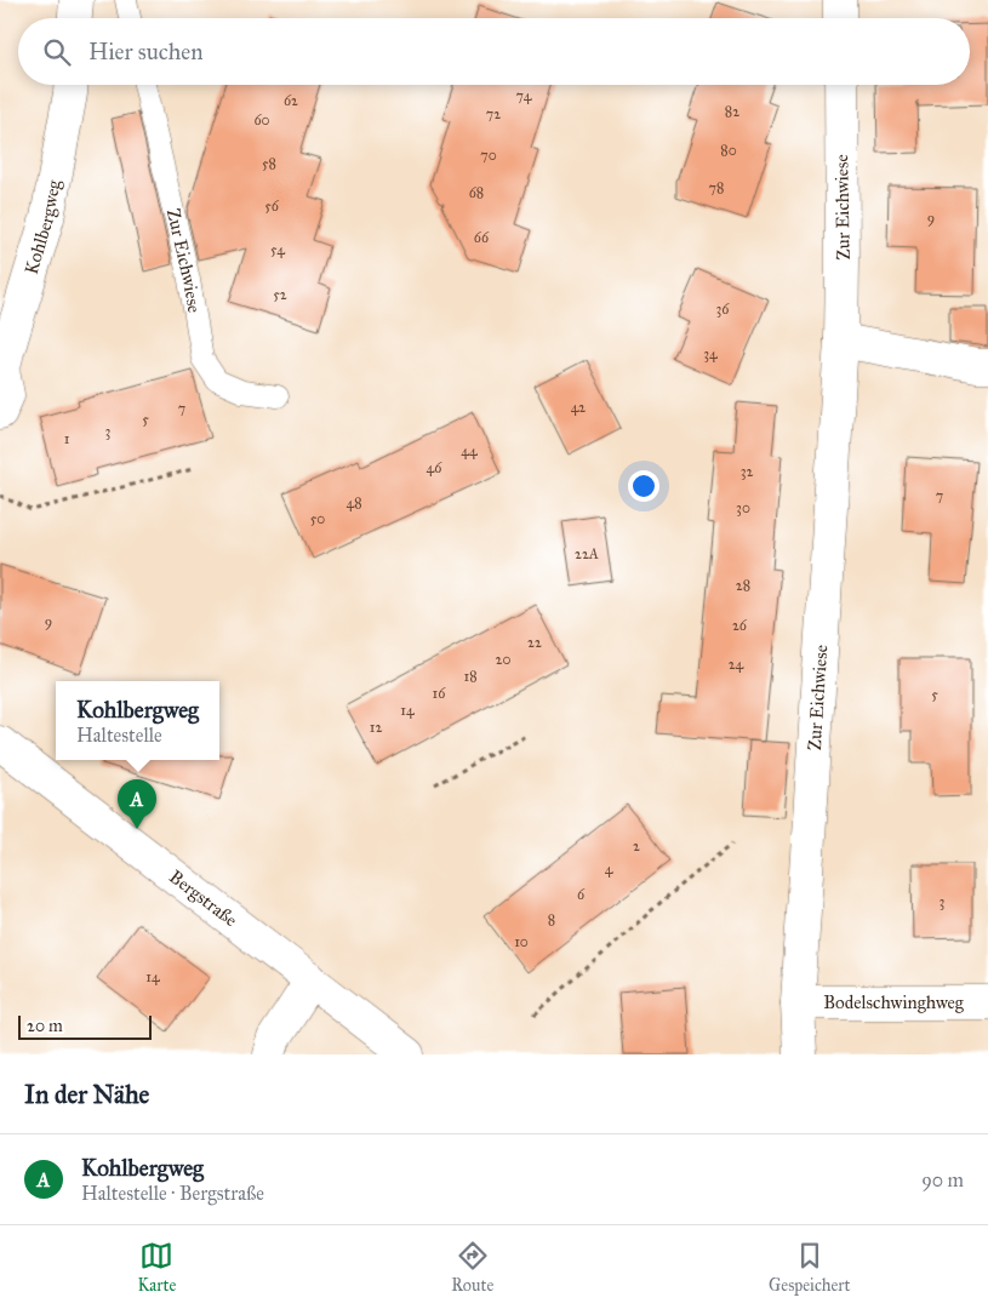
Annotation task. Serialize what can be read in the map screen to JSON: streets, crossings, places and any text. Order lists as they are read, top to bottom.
{
  "streets": {
    "street": [
      "Zur Eichwiese",
      "Kohlbergweg",
      "Bergstraße",
      "Bodelschwinghweg"
    ]
  },
  "crossings": [
    ["Zur Eichwiese", "Bodelschwinghweg"]
  ],
  "house_numbers": [
    "74",
    "62",
    "82",
    "72",
    "60",
    "80",
    "70",
    "58",
    "78",
    "68",
    "56",
    "9",
    "66",
    "54",
    "52",
    "36",
    "34",
    "42",
    "7",
    "5",
    "3",
    "1",
    "44",
    "46",
    "32",
    "7",
    "48",
    "30",
    "50",
    "22A",
    "28",
    "9",
    "26",
    "22",
    "20",
    "24",
    "18",
    "16",
    "5",
    "14",
    "12",
    "2",
    "4",
    "6",
    "3",
    "8",
    "10",
    "14"
  ],
  "scale_bar": "20 m",
  "page": {
    "search": "Hier suchen",
    "popup": ["Kohlbergweg", "Haltestelle"],
    "pins": "A",
    "scale": "20 m",
    "heading": "In der Nähe",
    "list": [
      {
        "mark": "A",
        "name": "Kohlbergweg",
        "note": "Haltestelle · Bergstraße",
        "value": "90 m"
      }
    ],
    "nav": ["Karte", "Route", "Gespeichert"]
  }
}
